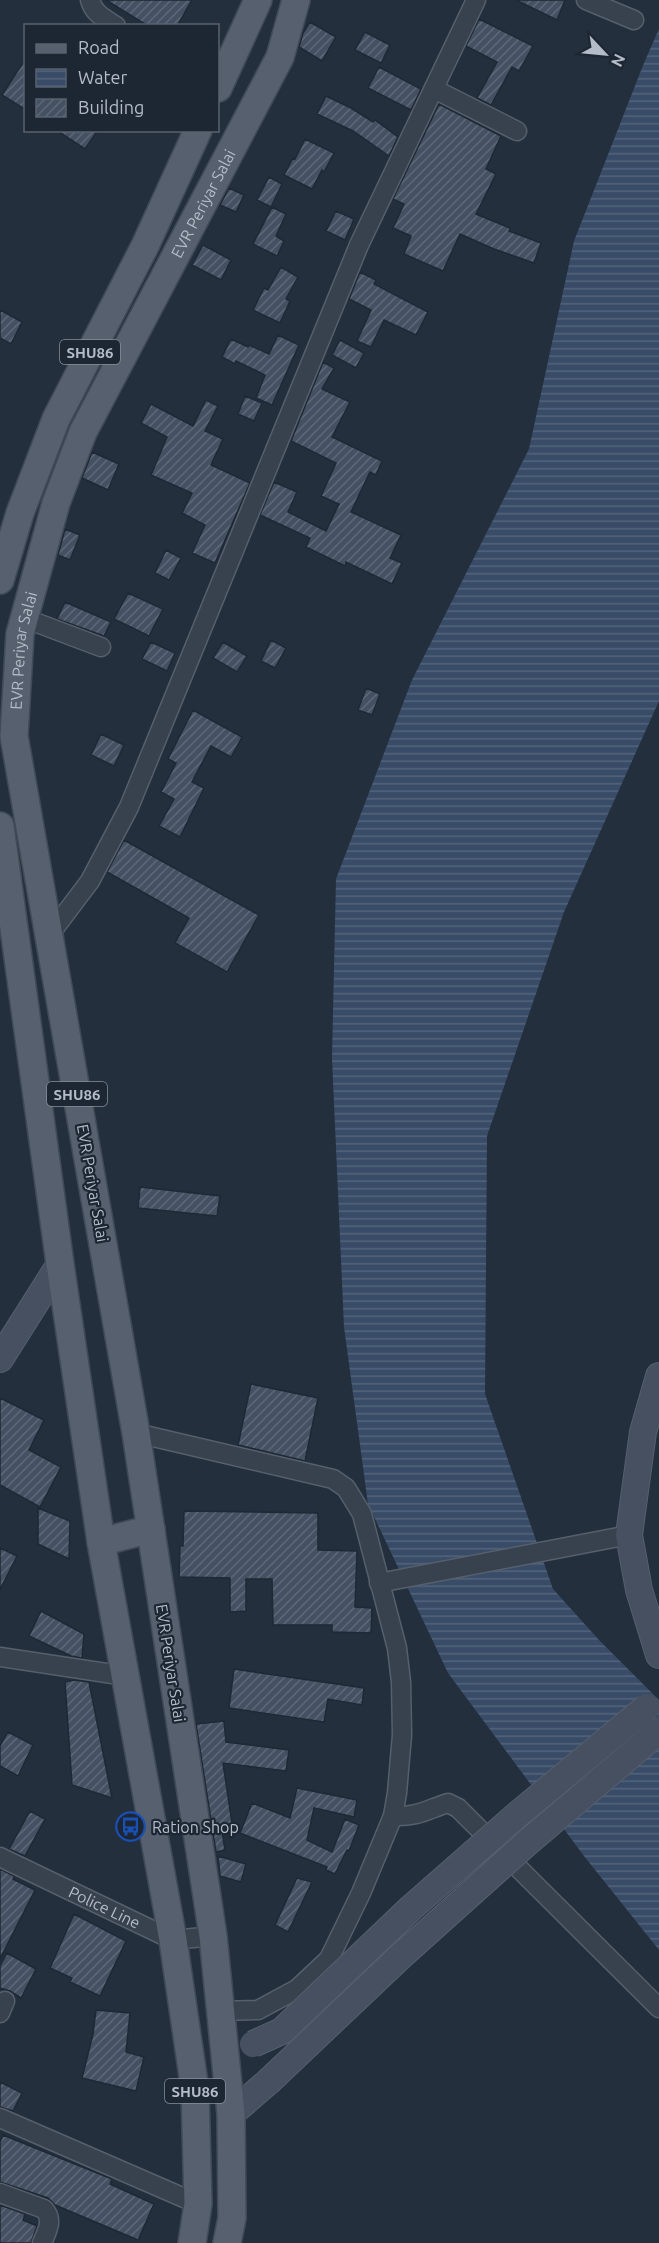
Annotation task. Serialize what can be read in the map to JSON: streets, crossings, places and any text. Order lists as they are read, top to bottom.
{
  "streets": {
    "main road": ["EVR Periyar Salai", "SHU86"],
    "street": ["Police Line"]
  },
  "crossings": [
    ["SHU86", "Police Line"]
  ],
  "places": {
    "bus stop": ["Ration Shop"]
  },
  "legend": ["Road", "Water", "Building"],
  "north": "bottom right"
}
